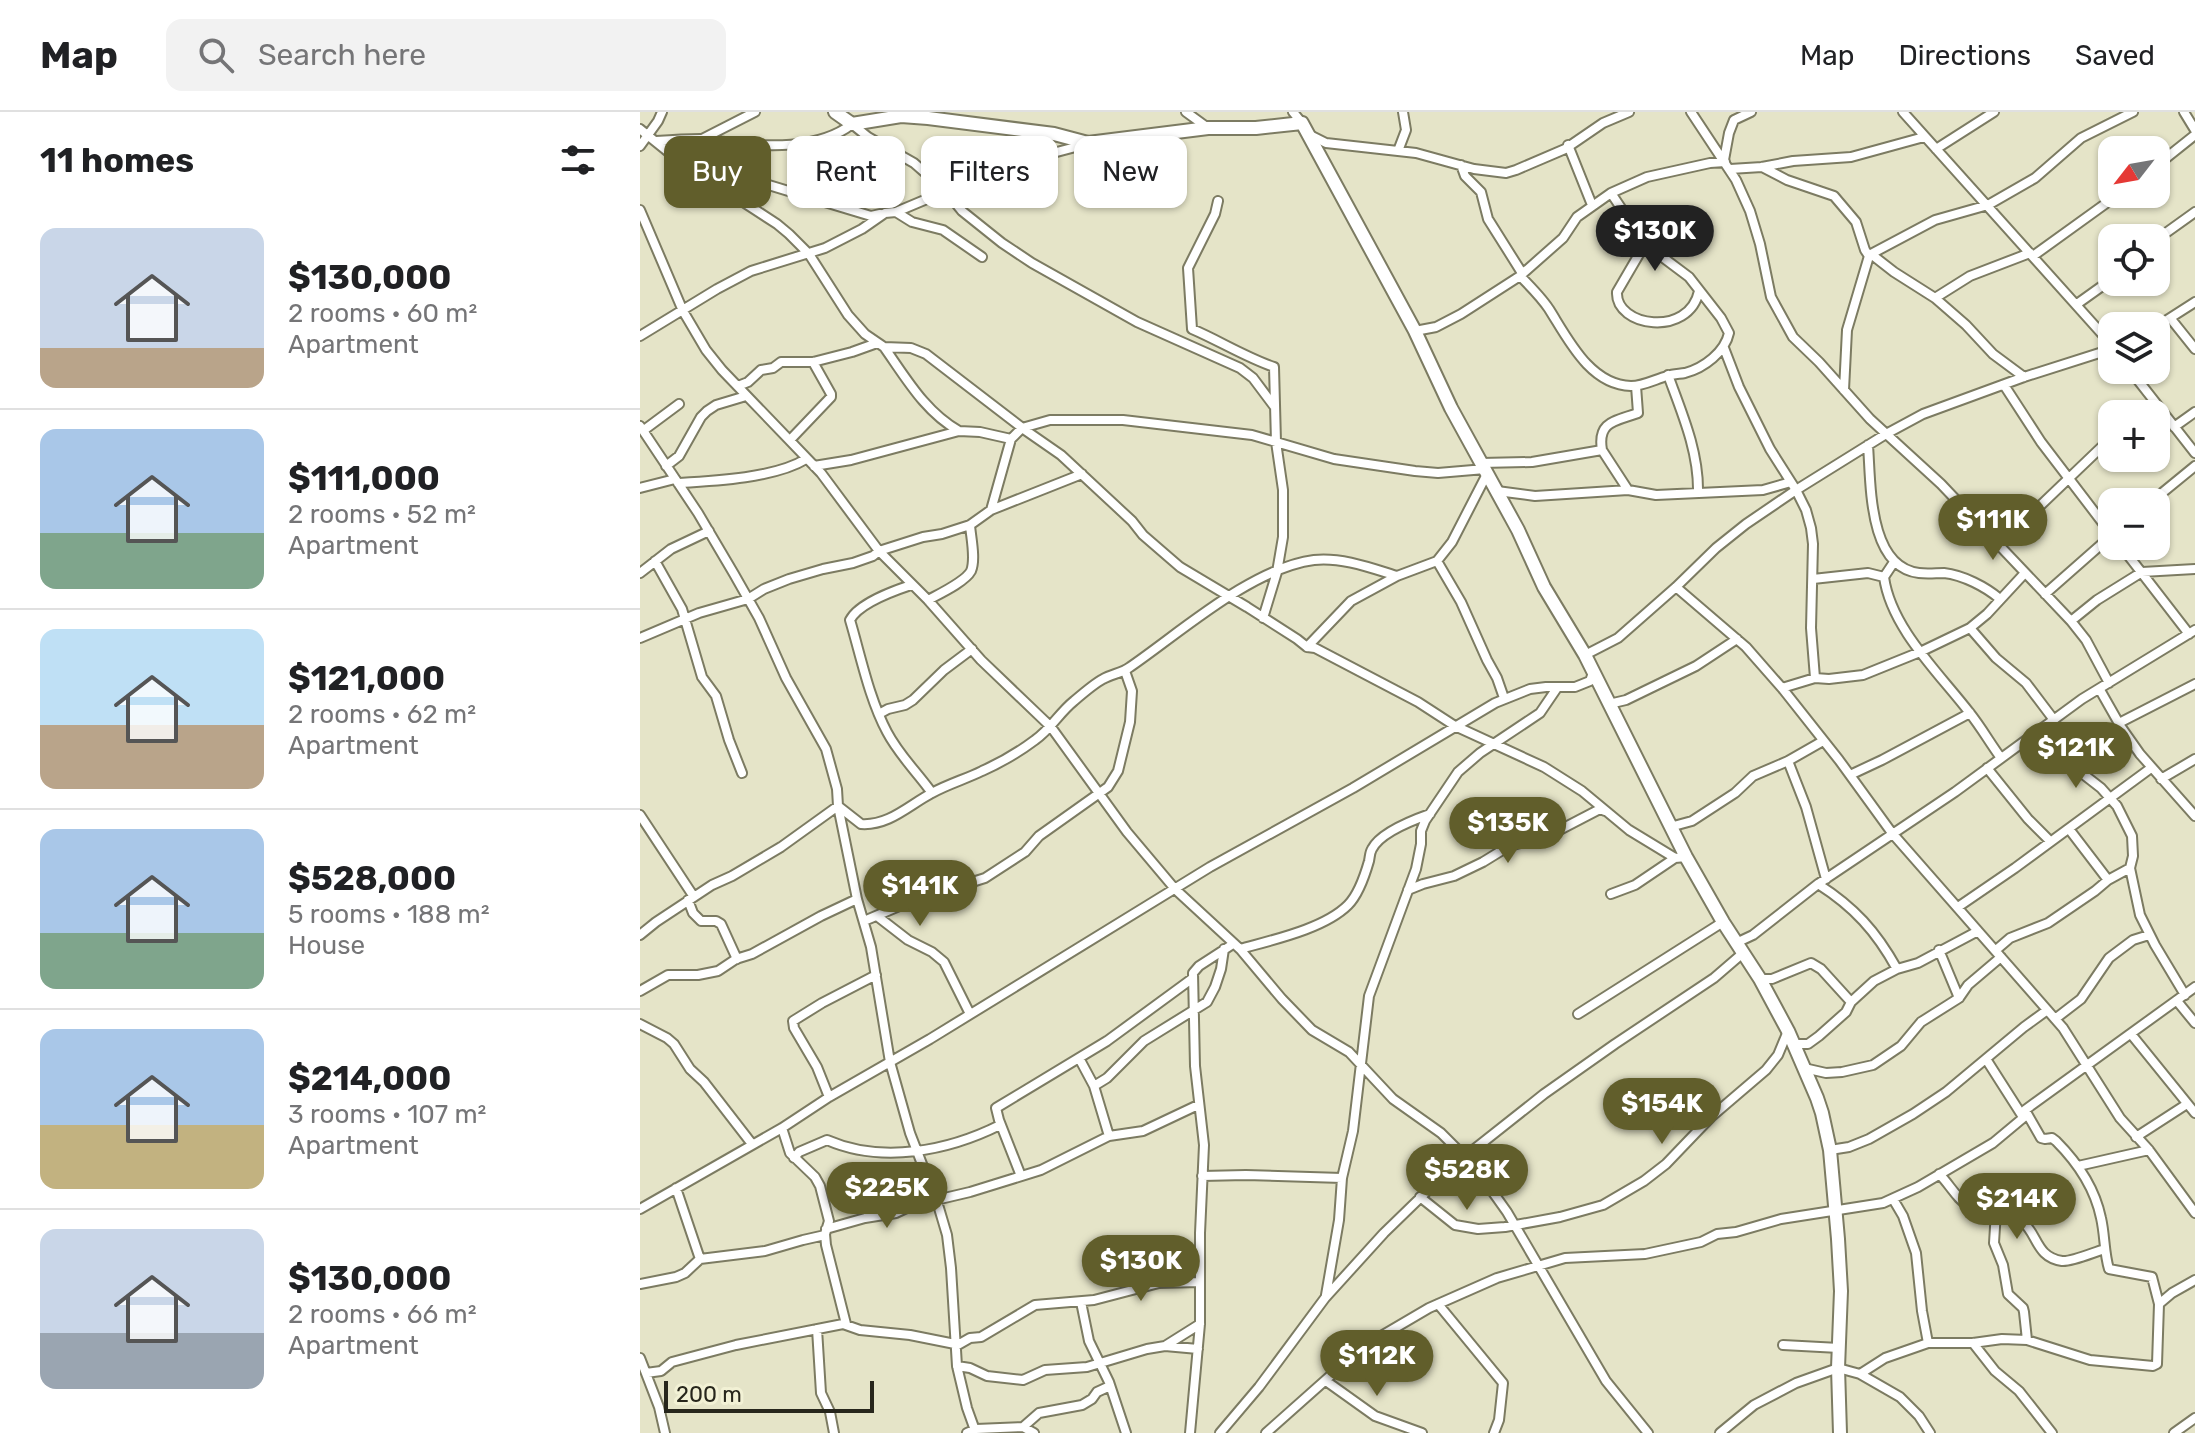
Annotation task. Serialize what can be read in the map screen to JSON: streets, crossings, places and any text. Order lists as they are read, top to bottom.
{
  "scale_bar": "200 m",
  "north": "bottom left",
  "page": {
    "header": "Map",
    "search": "Search here",
    "nav": ["Map", "Directions", "Saved"],
    "heading": "11 homes",
    "map_buttons": ["+", "−"],
    "chip": [
      "Buy",
      "Rent",
      "Filters",
      "New"
    ],
    "price": [
      "$130K",
      "$111K",
      "$121K",
      "$135K",
      "$141K",
      "$154K",
      "$528K",
      "$225K",
      "$214K",
      "$130K",
      "$112K"
    ],
    "list": [
      {
        "name": "$130,000",
        "note": "2 rooms · 60 m² · Apartment"
      },
      {
        "name": "$111,000",
        "note": "2 rooms · 52 m² · Apartment"
      },
      {
        "name": "$121,000",
        "note": "2 rooms · 62 m² · Apartment"
      },
      {
        "name": "$528,000",
        "note": "5 rooms · 188 m² · House"
      },
      {
        "name": "$214,000",
        "note": "3 rooms · 107 m² · Apartment"
      },
      {
        "name": "$130,000",
        "note": "2 rooms · 66 m² · Apartment"
      }
    ],
    "scale": "200 m"
  }
}
